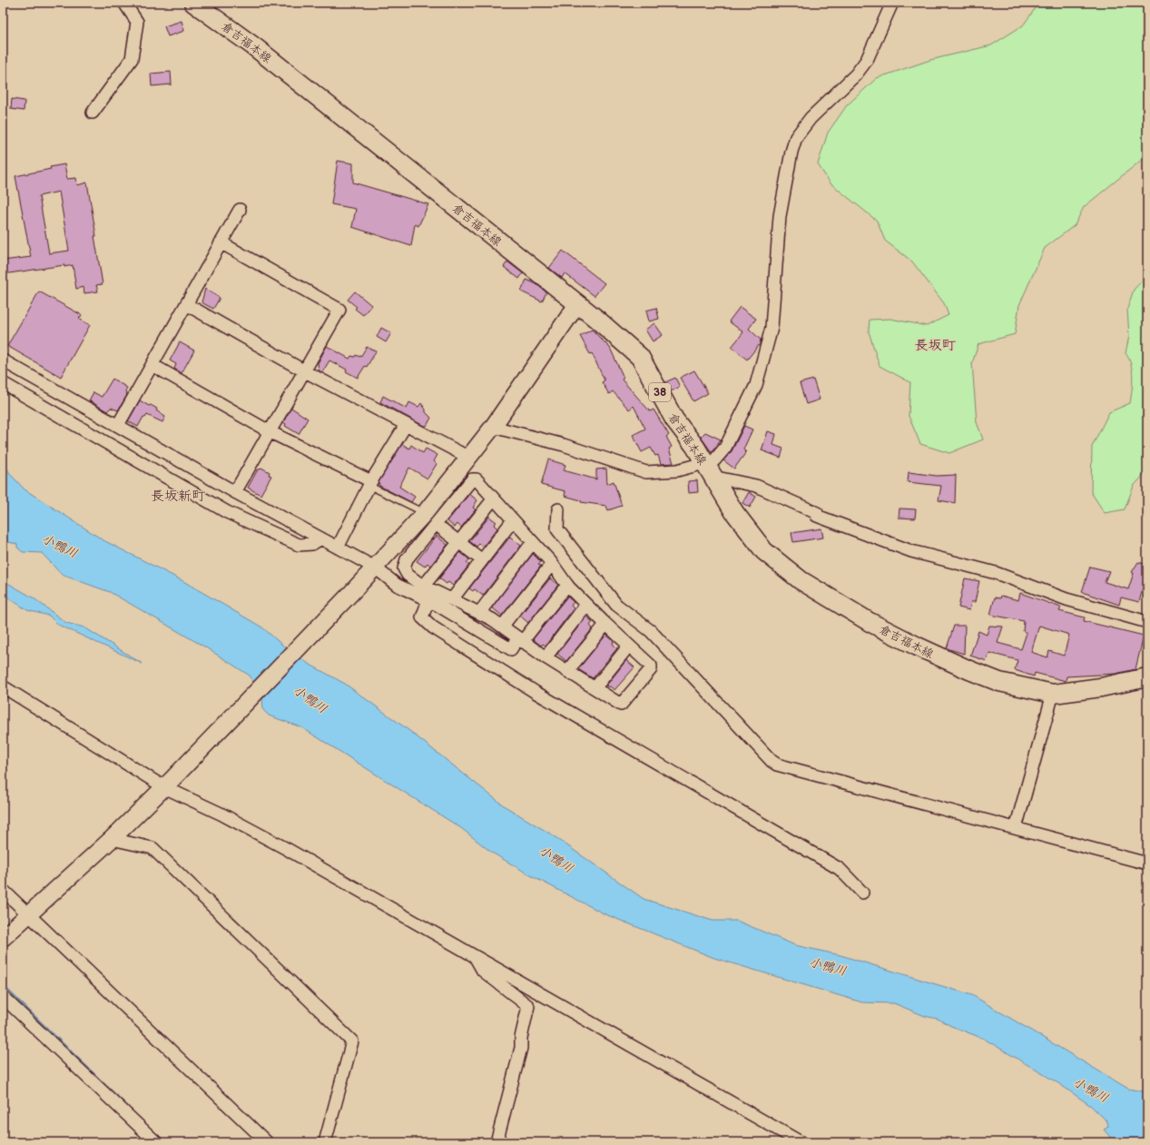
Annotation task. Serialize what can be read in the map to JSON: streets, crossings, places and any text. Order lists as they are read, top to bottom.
{
  "streets": {
    "main road": ["倉吉福本線", "38"]
  },
  "districts": ["長坂町", "長坂新町"],
  "water": ["小鴨川"]
}
